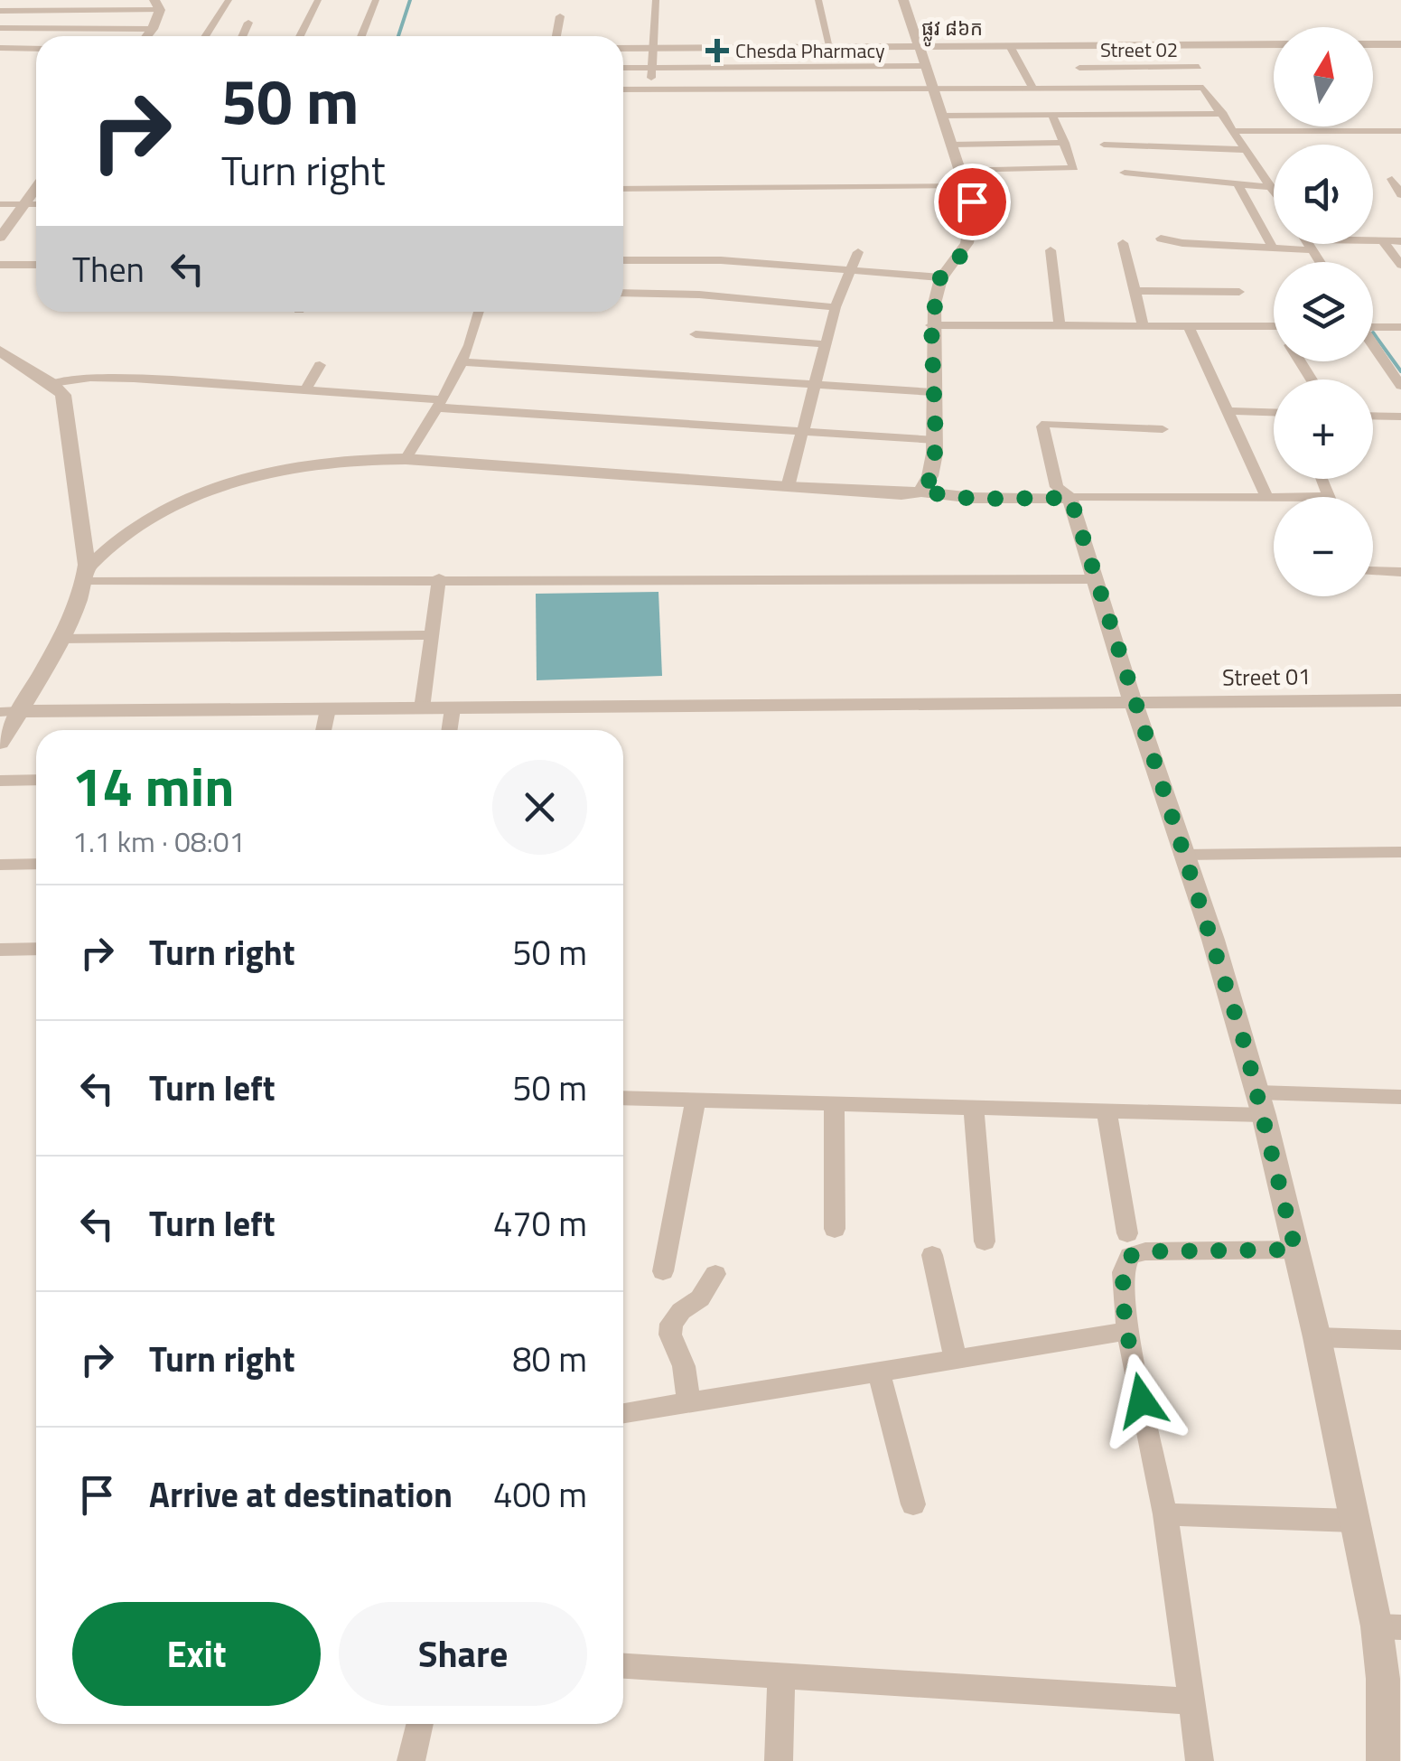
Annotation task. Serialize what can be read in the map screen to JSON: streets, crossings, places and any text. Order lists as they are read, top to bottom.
{
  "streets": {
    "street": ["ផ្លូវ ៨៦ក", "Street 02", "Street 01"]
  },
  "places": {
    "health": ["Chesda Pharmacy"]
  },
  "north": "top",
  "page": {
    "map_buttons": ["+", "−"],
    "turn": ["50 m", "Turn right"],
    "then": "Then",
    "heading": ["14 min", "1.1 km · 08:01"],
    "list": [
      {
        "name": "Turn right",
        "value": "50 m"
      },
      {
        "name": "Turn left",
        "value": "50 m"
      },
      {
        "name": "Turn left",
        "value": "470 m"
      },
      {
        "name": "Turn right",
        "value": "80 m"
      },
      {
        "name": "Arrive at destination",
        "value": "400 m"
      }
    ],
    "buttons": ["Exit", "Share"]
  }
}
